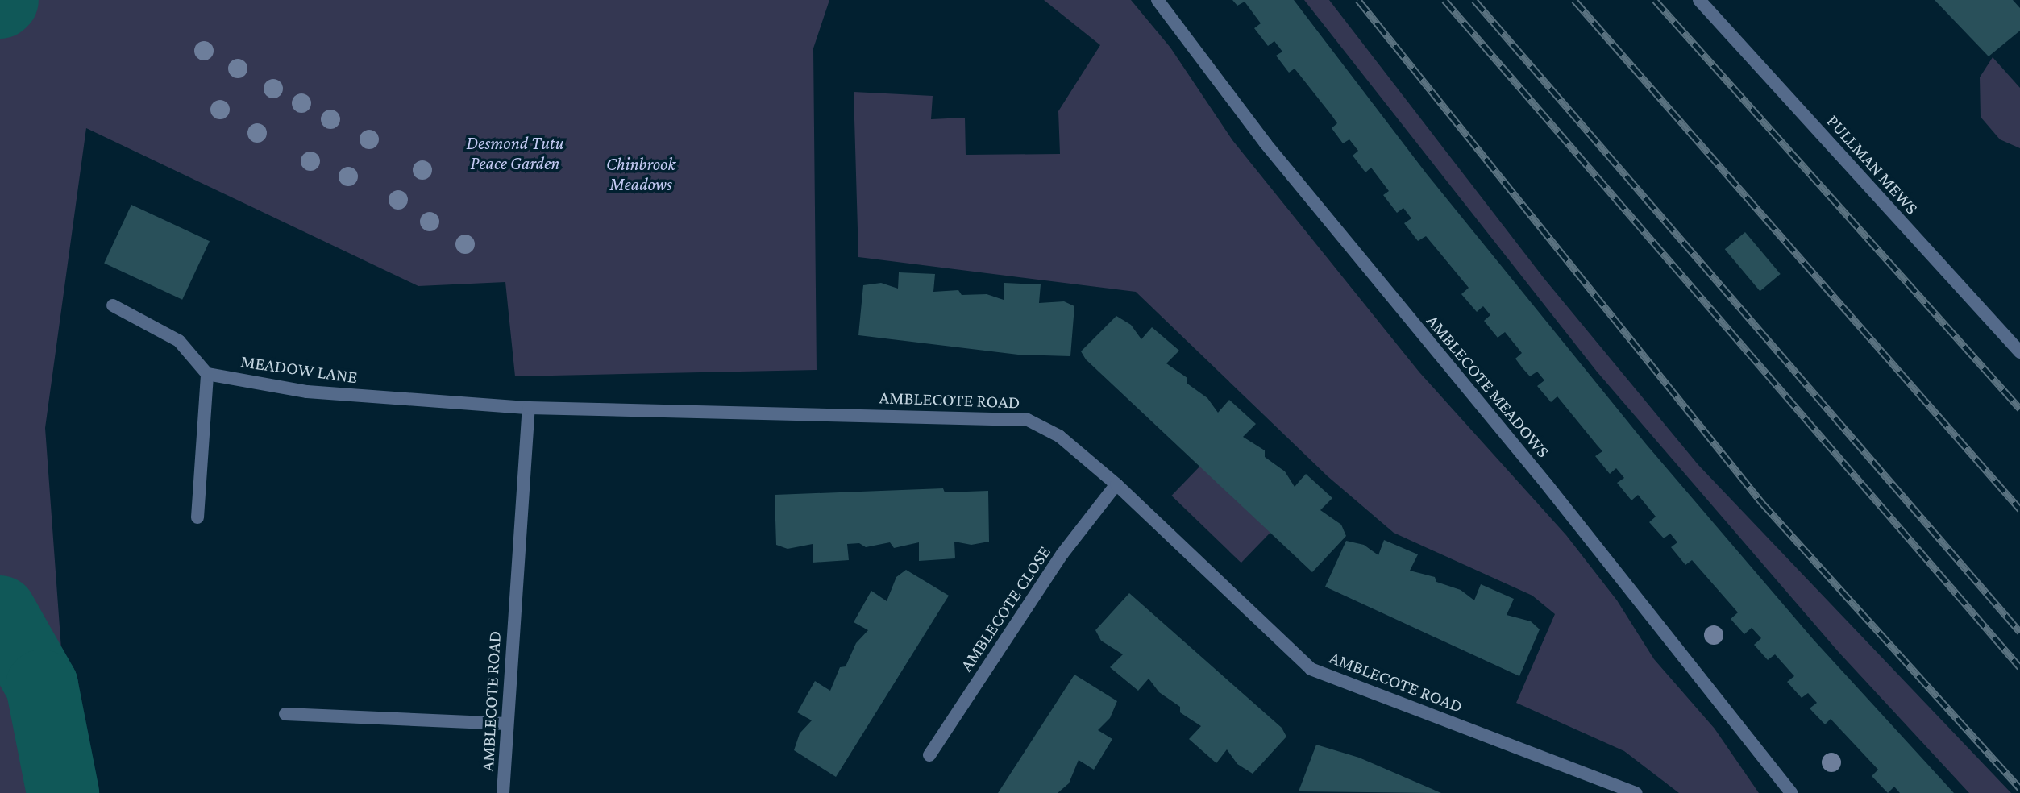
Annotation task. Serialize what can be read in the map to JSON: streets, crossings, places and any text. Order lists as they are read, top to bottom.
{
  "streets": {
    "street": [
      "PULLMAN MEWS",
      "MEADOW LANE",
      "AMBLECOTE MEADOWS",
      "AMBLECOTE ROAD",
      "AMBLECOTE CLOSE"
    ]
  },
  "crossings": [
    ["MEADOW LANE", "AMBLECOTE ROAD"],
    ["AMBLECOTE ROAD", "AMBLECOTE CLOSE"]
  ],
  "parks": ["Desmond Tutu Peace Garden", "Chinbrook Meadows"]
}
